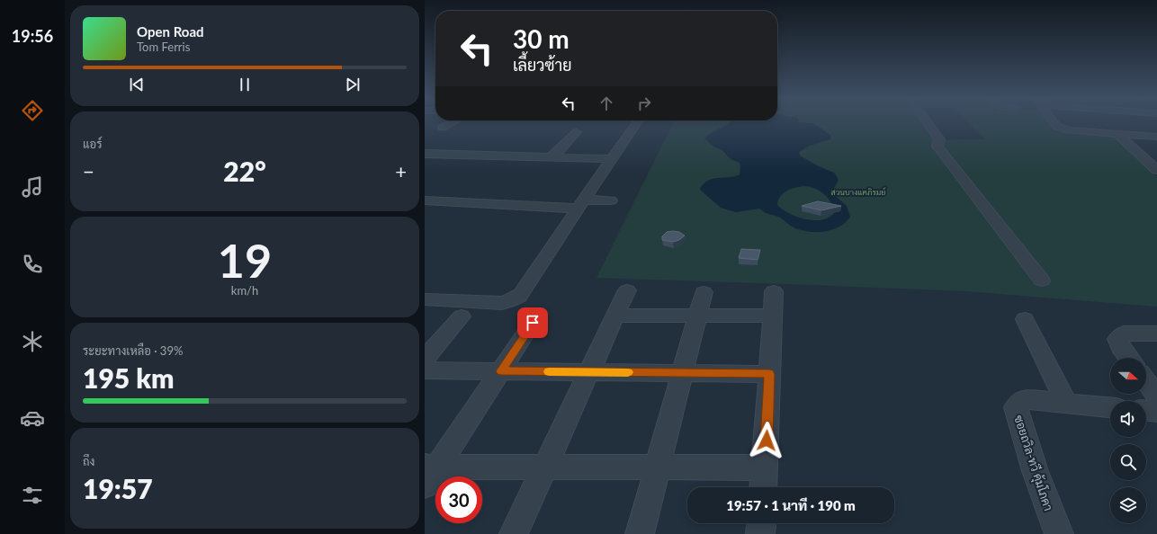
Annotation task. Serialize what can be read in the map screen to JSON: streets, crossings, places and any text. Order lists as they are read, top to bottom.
{
  "streets": {
    "street": ["ซอยถวิล-ทวี คุ้มโภคา"]
  },
  "parks": ["สวนบางแคภิรมย์"],
  "north": "right",
  "page": {
    "tabs": "19:56",
    "turn": ["30 m", "เลี้ยวซ้าย"],
    "song": ["Open Road", "Tom Ferris"],
    "tile": [
      "แอร์",
      ["19", "km/h"],
      ["ระยะทางเหลือ · 39%", "195 km"],
      ["ถึง", "19:57"]
    ],
    "heat": ["−", "22°", "+"],
    "limit": "30",
    "trip": "19:57 · 1 นาที · 190 m"
  }
}
